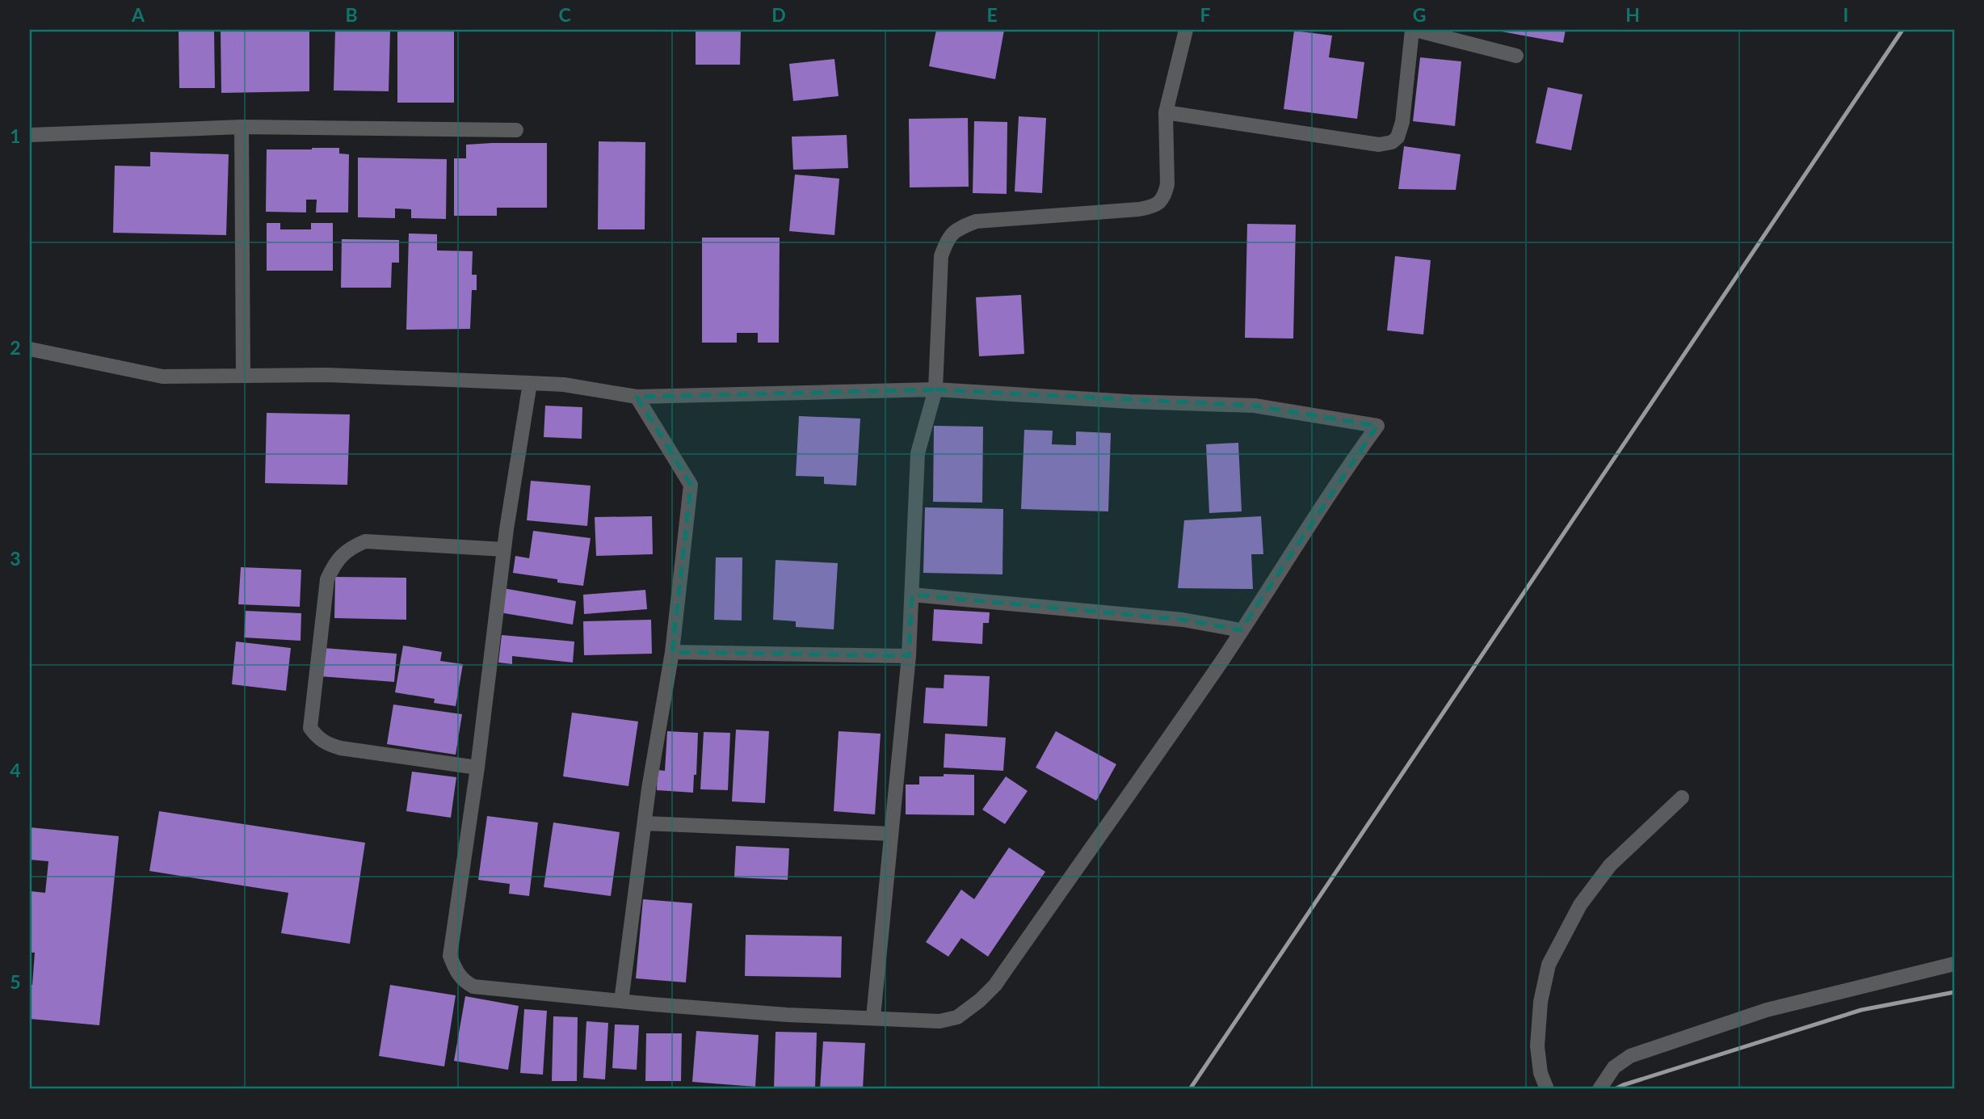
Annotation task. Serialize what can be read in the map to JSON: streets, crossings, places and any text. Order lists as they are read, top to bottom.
{
  "grid": {
    "columns": [
      "A",
      "B",
      "C",
      "D",
      "E",
      "F",
      "G",
      "H",
      "I"
    ],
    "rows": [
      "1",
      "2",
      "3",
      "4",
      "5"
    ]
  }
}
